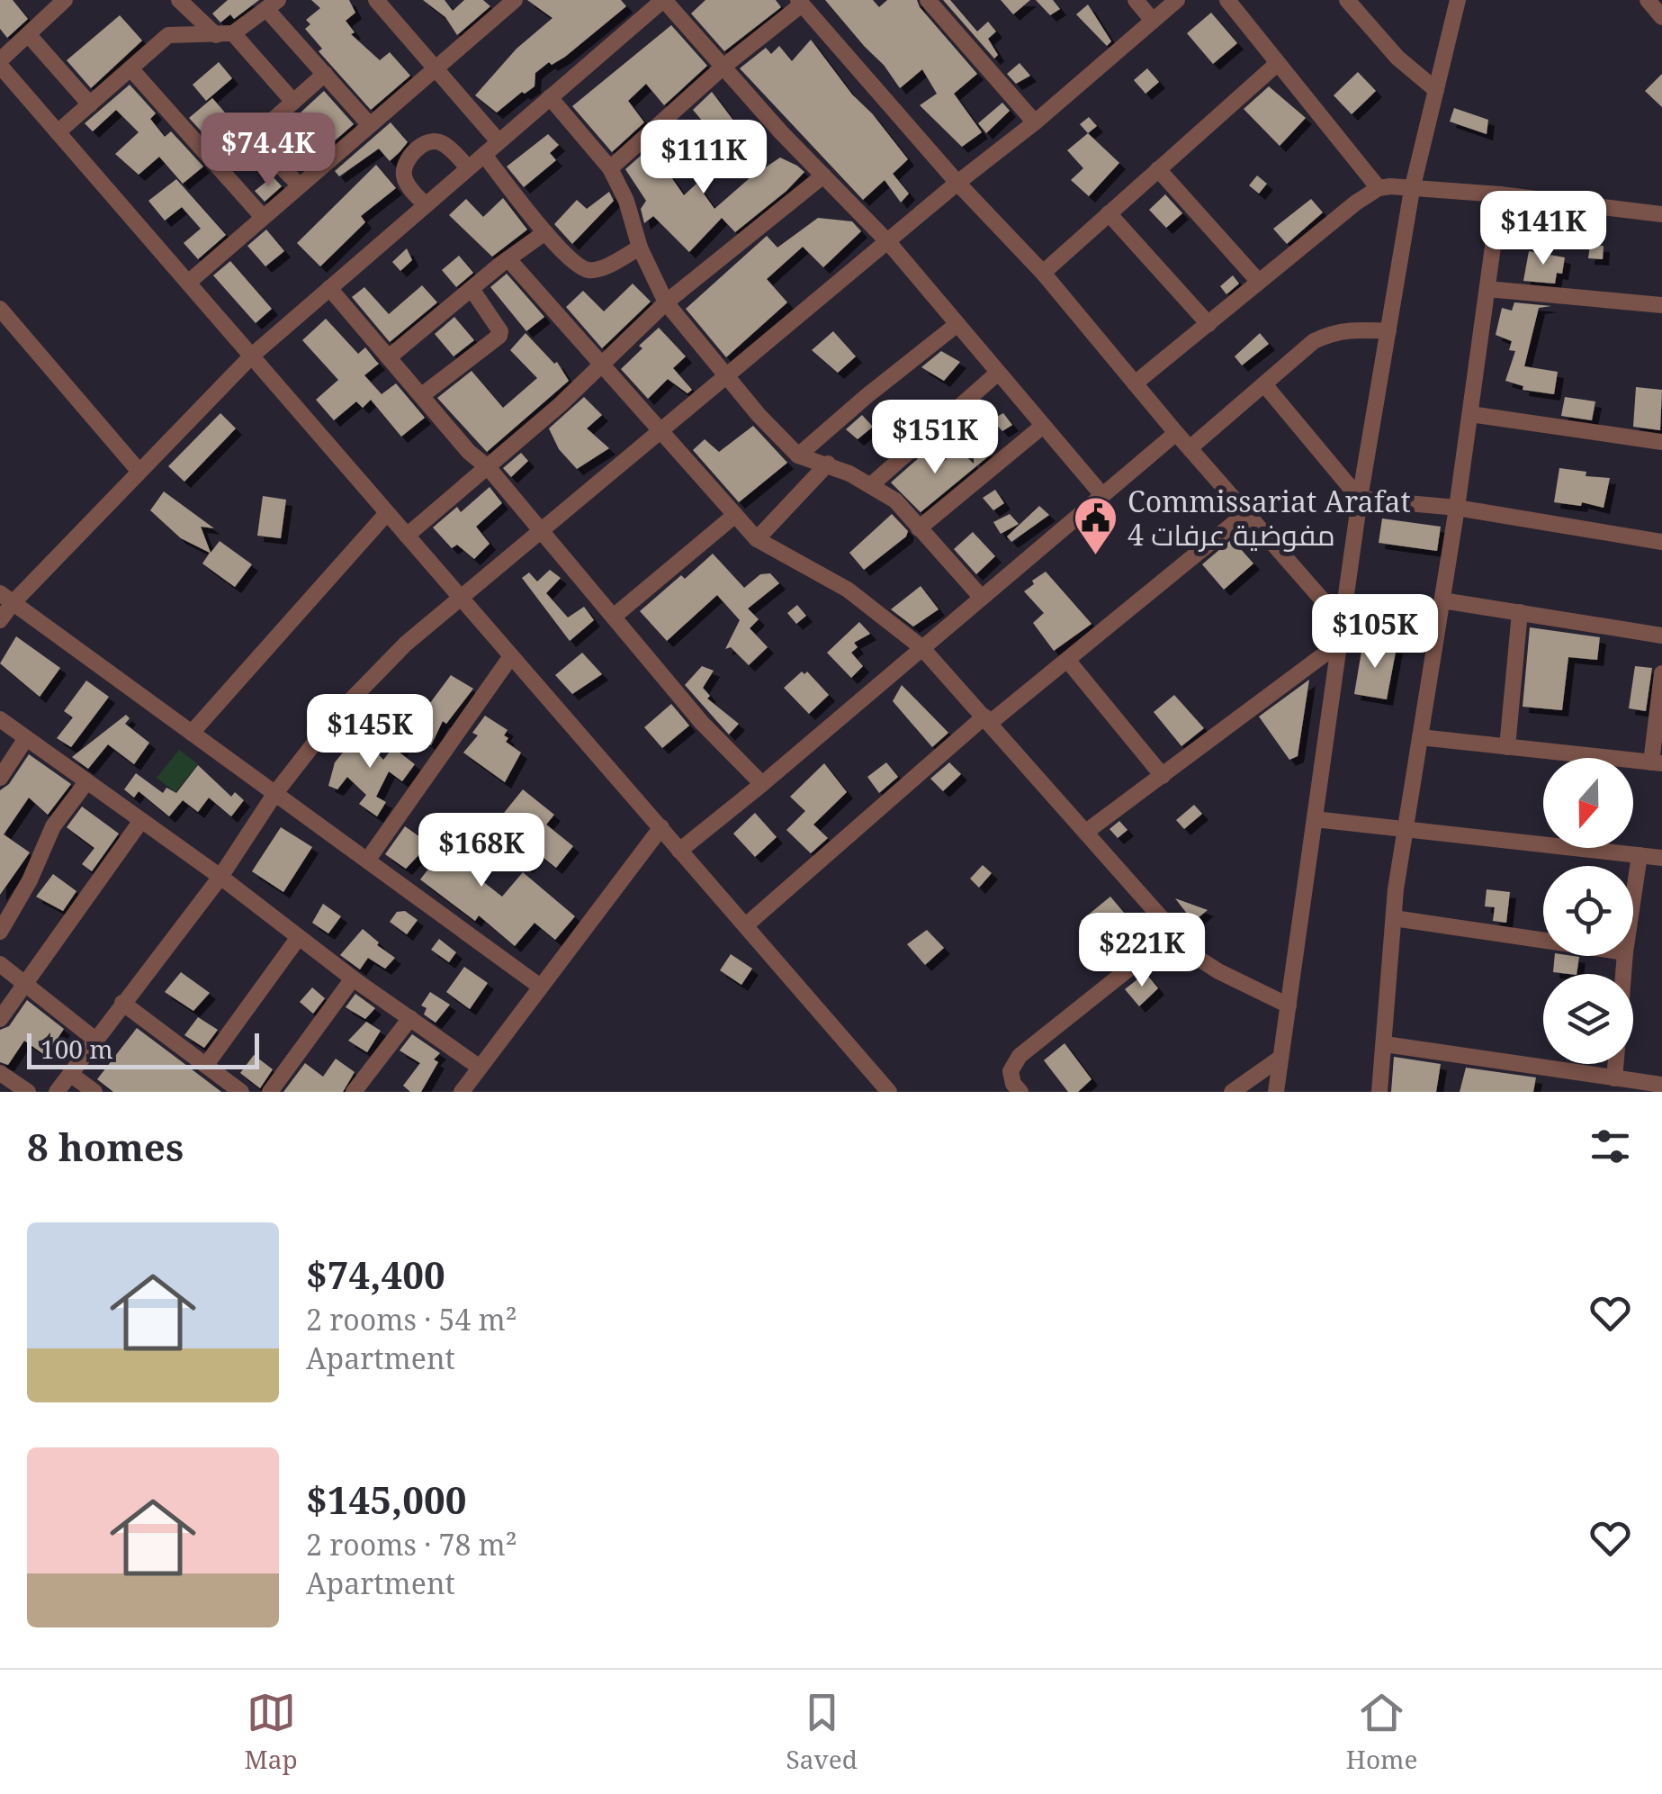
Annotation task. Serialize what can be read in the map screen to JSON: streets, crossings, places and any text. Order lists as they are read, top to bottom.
{
  "places": {
    "public building": ["Commissariat Arafat 4 مفوضية عرفات"]
  },
  "scale_bar": "100 m",
  "north": "bottom",
  "page": {
    "price": [
      "$74.4K",
      "$111K",
      "$141K",
      "$151K",
      "$105K",
      "$145K",
      "$168K",
      "$221K"
    ],
    "scale": "100 m",
    "heading": "8 homes",
    "list": [
      {
        "name": "$74,400",
        "note": "2 rooms · 54 m² · Apartment"
      },
      {
        "name": "$145,000",
        "note": "2 rooms · 78 m² · Apartment"
      }
    ],
    "tabs": ["Map", "Saved", "Home"]
  }
}
